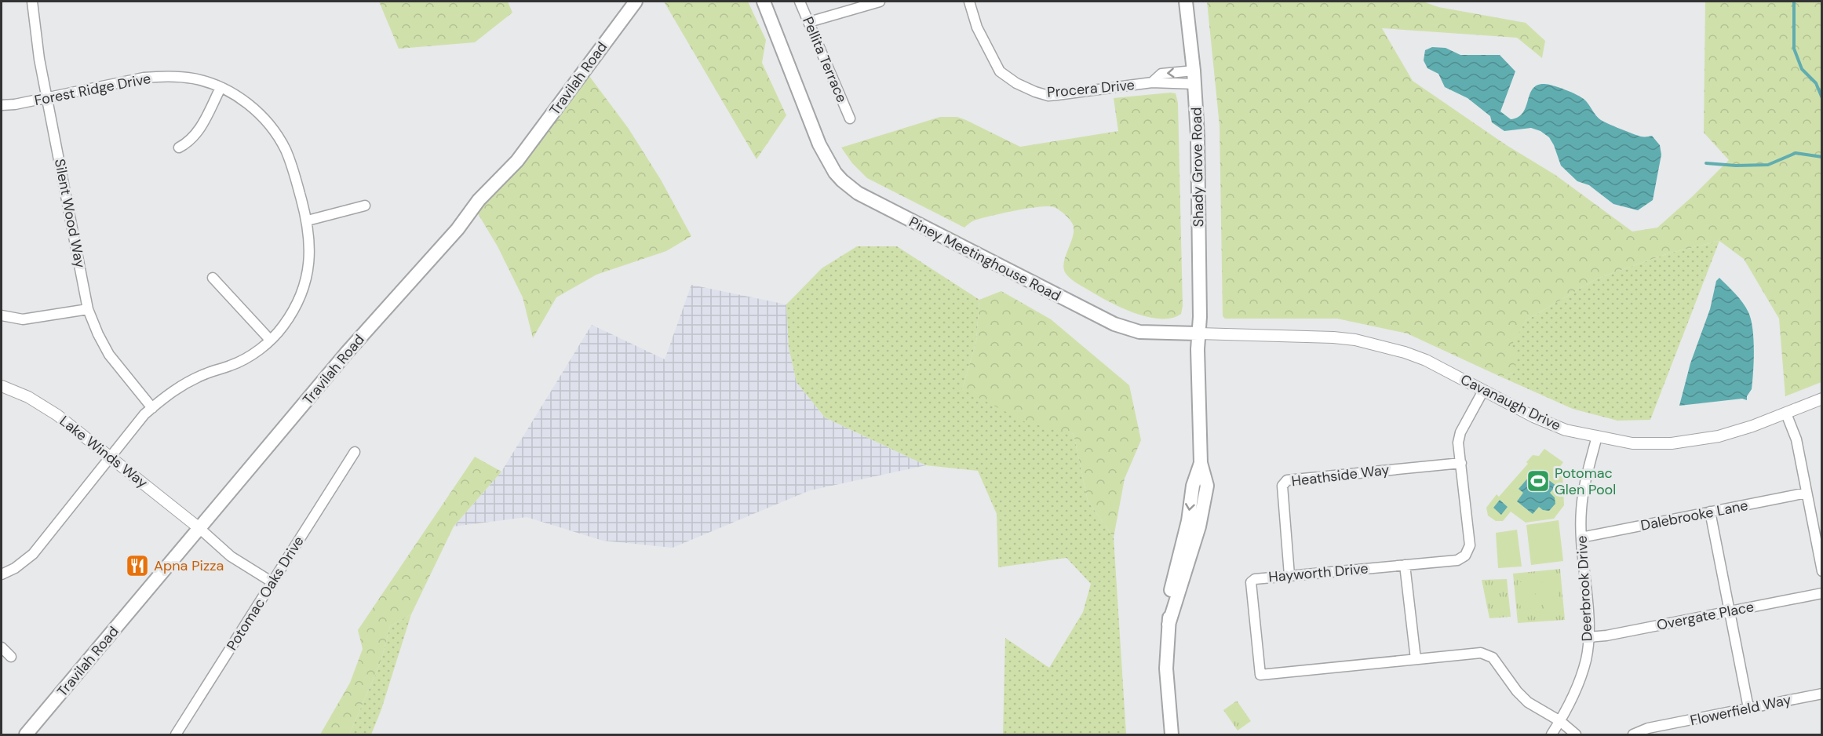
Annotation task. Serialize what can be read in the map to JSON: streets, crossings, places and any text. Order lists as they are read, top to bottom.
{
  "streets": {
    "main road": ["Travilah Road", "Shady Grove Road", "Piney Meetinghouse Road"],
    "street": [
      "Pellita Terrace",
      "Procera Drive",
      "Forest Ridge Drive",
      "Silent Wood Way",
      "Cavanaugh Drive",
      "Lake Winds Way",
      "Heathside Way",
      "Dalebrooke Lane",
      "Hayworth Drive",
      "Deerbrook Drive",
      "Potomac Oaks Drive",
      "Overgate Place",
      "Flowerfield Way"
    ]
  },
  "crossings": [
    ["Travilah Road", "Lake Winds Way"],
    ["Procera Drive", "Shady Grove Road"],
    ["Forest Ridge Drive", "Silent Wood Way"],
    ["Forest Ridge Drive", "Lake Winds Way"],
    ["Shady Grove Road", "Piney Meetinghouse Road"],
    ["Shady Grove Road", "Cavanaugh Drive"],
    ["Piney Meetinghouse Road", "Cavanaugh Drive"],
    ["Cavanaugh Drive", "Hayworth Drive"],
    ["Cavanaugh Drive", "Deerbrook Drive"],
    ["Heathside Way", "Hayworth Drive"],
    ["Dalebrooke Lane", "Deerbrook Drive"],
    ["Hayworth Drive", "Deerbrook Drive"],
    ["Deerbrook Drive", "Overgate Place"]
  ],
  "places": {
    "sports": ["Potomac Glen Pool"],
    "restaurant": ["Apna Pizza"]
  }
}
